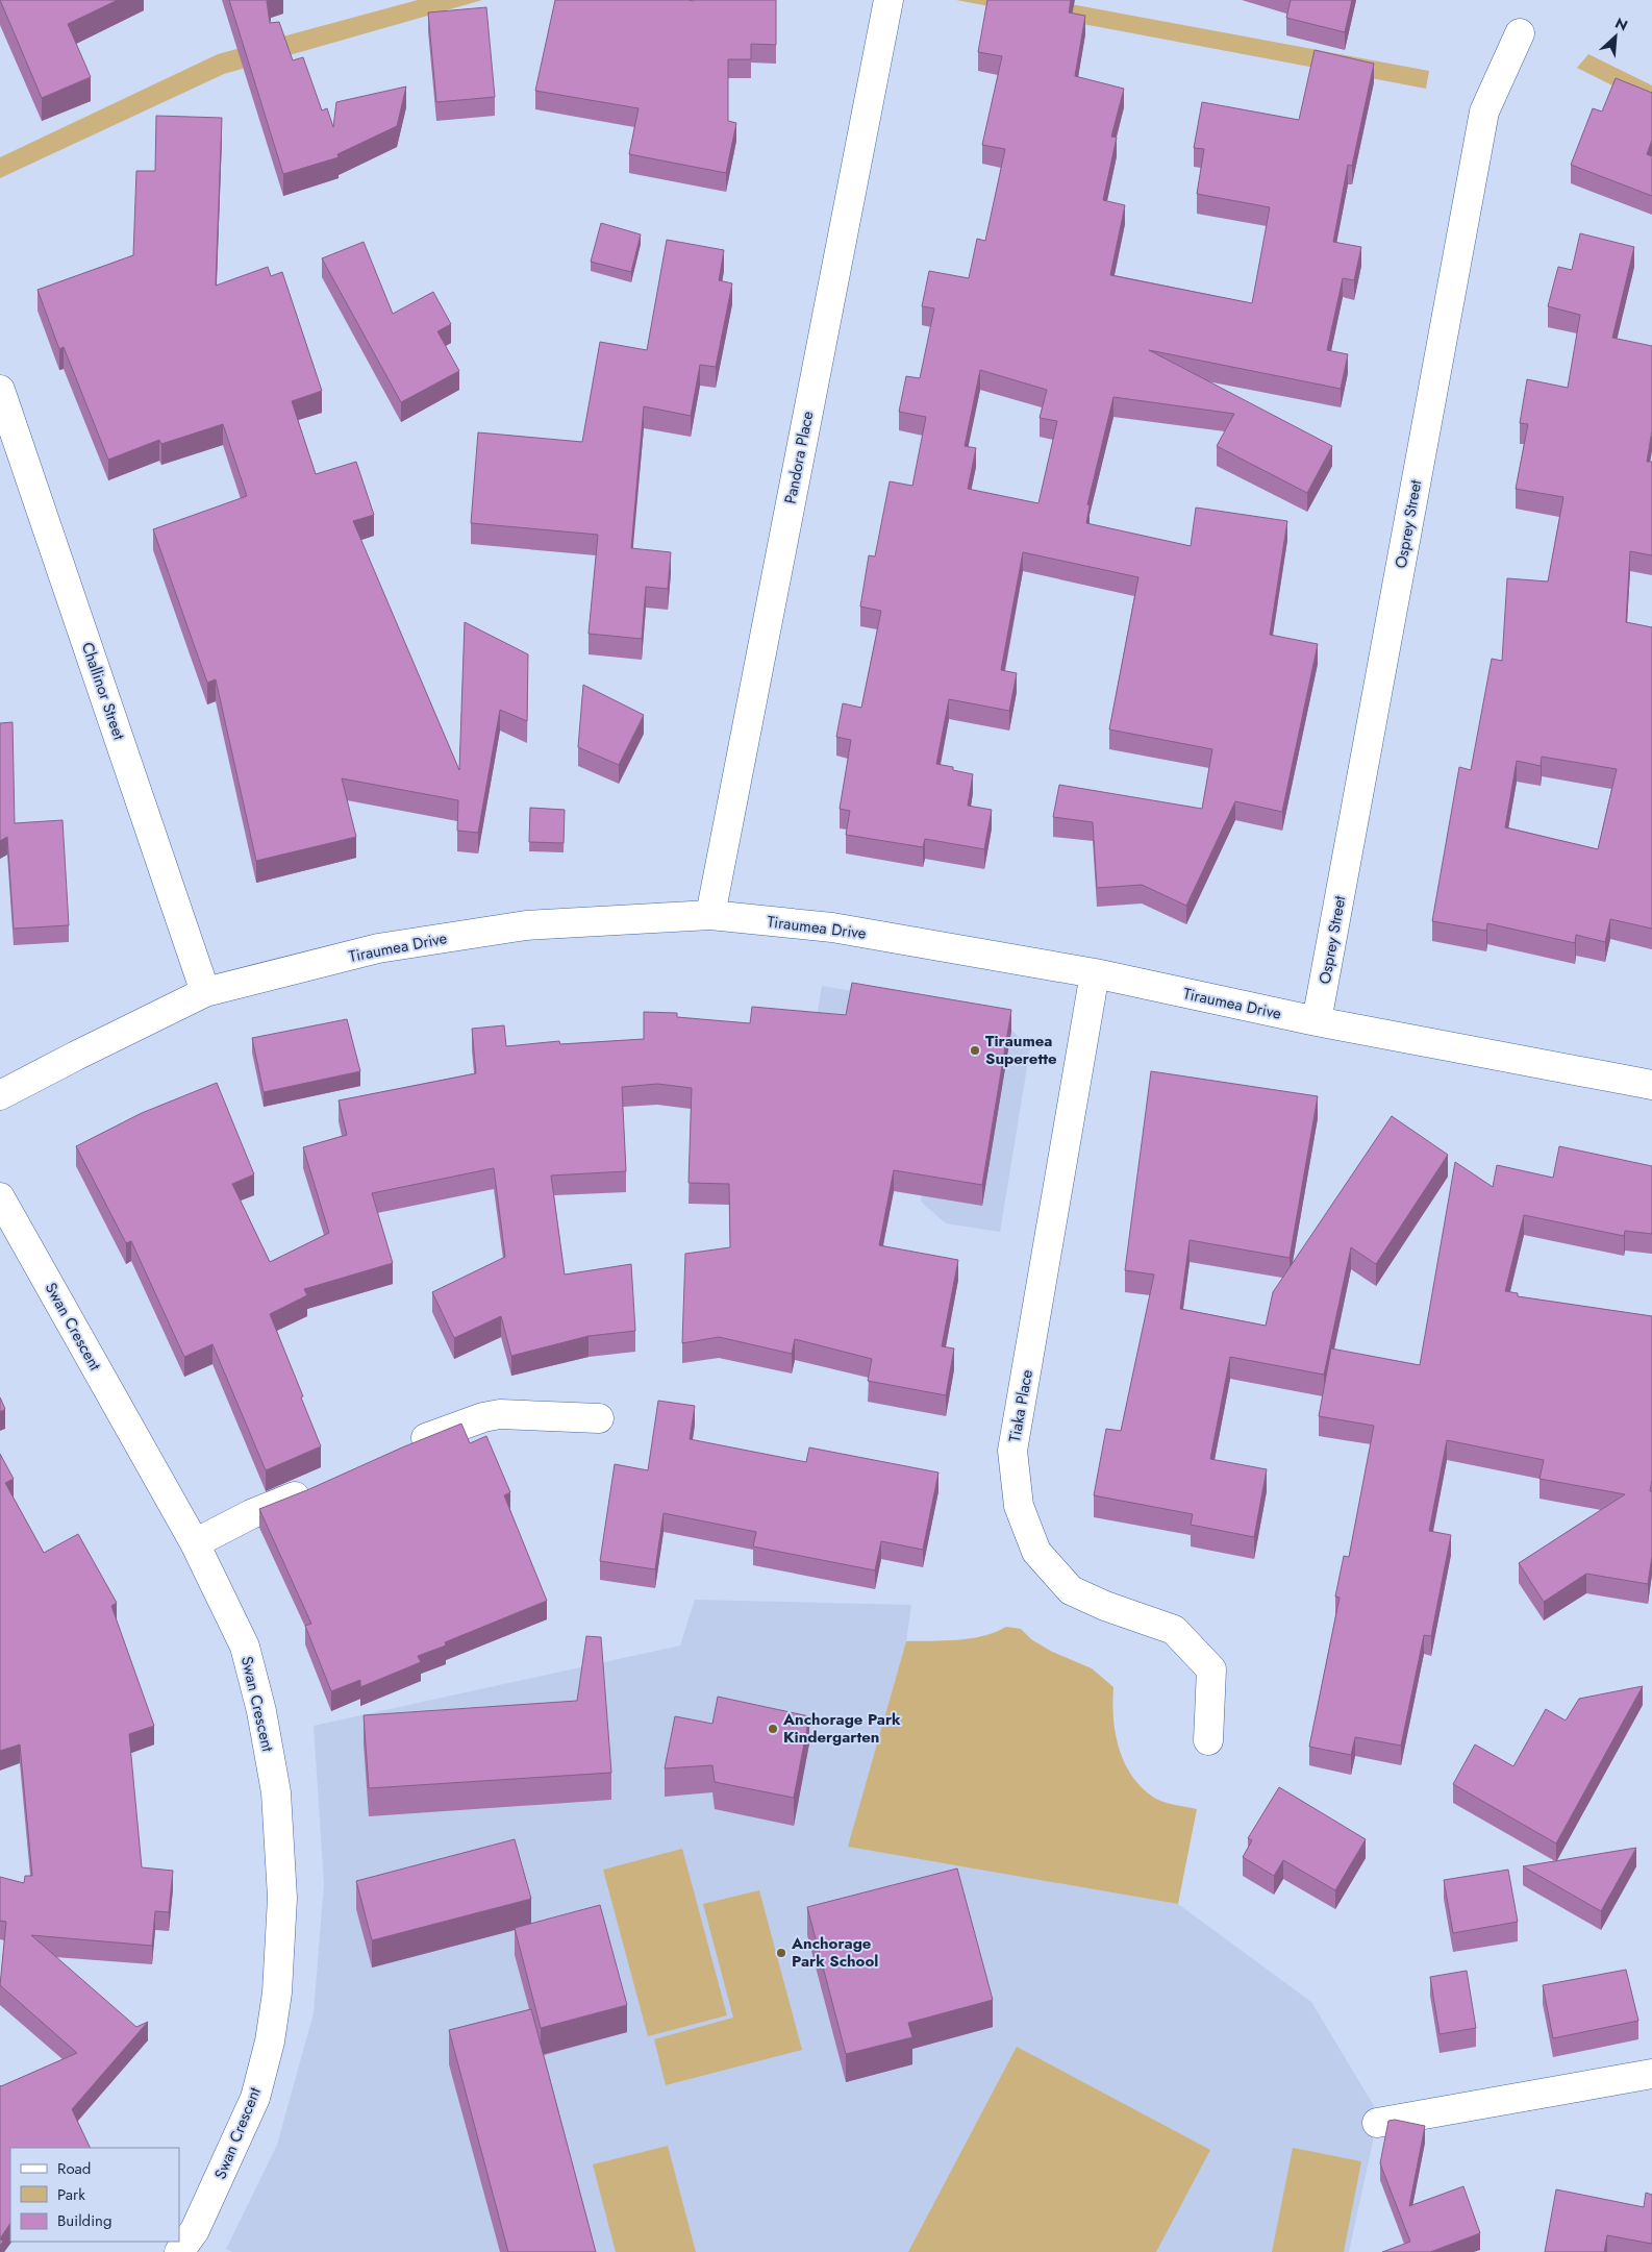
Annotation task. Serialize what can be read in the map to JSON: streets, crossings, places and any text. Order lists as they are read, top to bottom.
{
  "streets": {
    "street": [
      "Pandora Place",
      "Osprey Street",
      "Challinor Street",
      "Tiraumea Drive",
      "Swan Crescent",
      "Tiaka Place"
    ]
  },
  "crossings": [
    ["Pandora Place", "Tiraumea Drive"],
    ["Osprey Street", "Tiraumea Drive"],
    ["Challinor Street", "Tiraumea Drive"],
    ["Tiraumea Drive", "Tiaka Place"]
  ],
  "places": ["Tiraumea Superette", "Anchorage Park Kindergarten", "Anchorage Park School"],
  "legend": ["Road", "Park", "Building"],
  "north": "top right"
}
